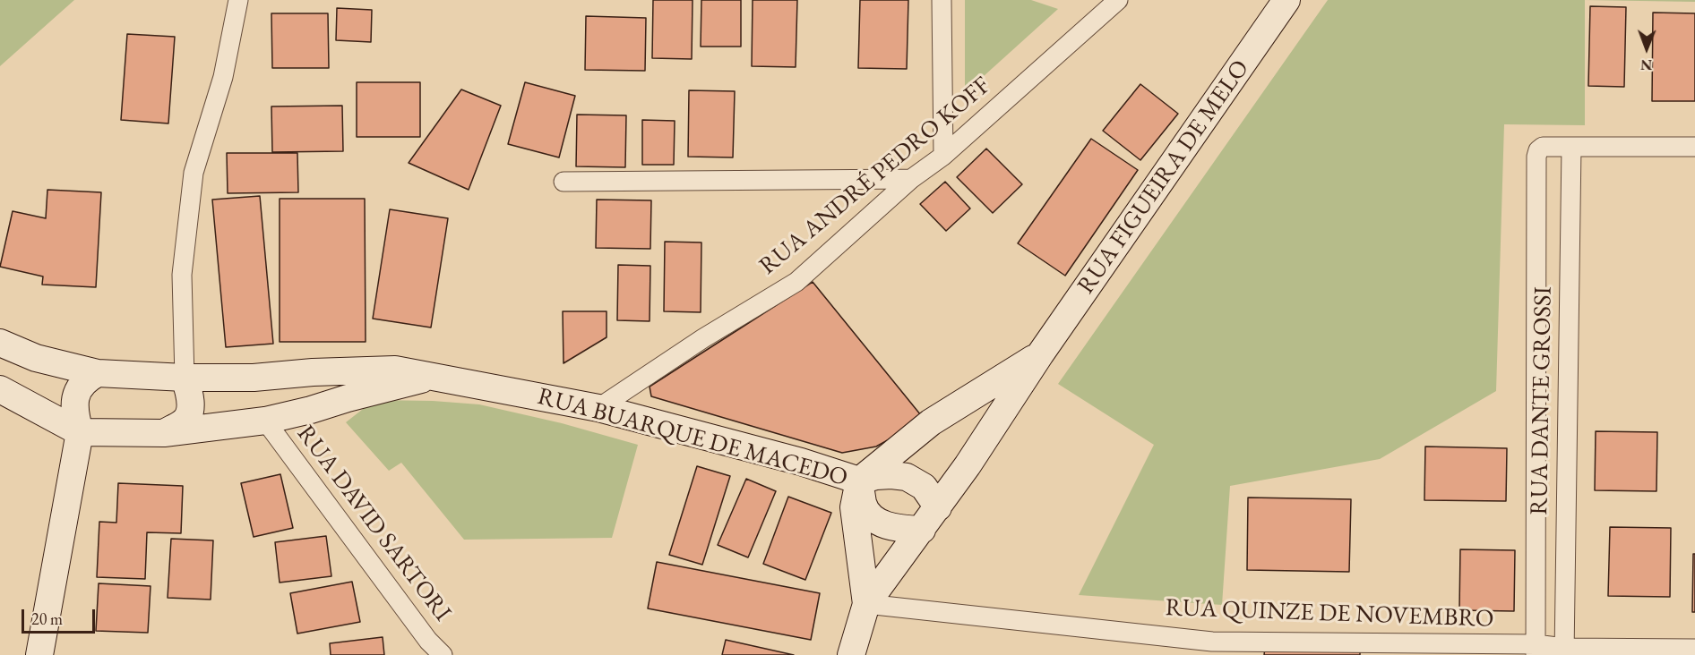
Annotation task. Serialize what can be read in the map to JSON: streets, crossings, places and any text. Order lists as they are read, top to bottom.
{
  "streets": {
    "main road": ["RUA FIGUEIRA DE MELO", "RUA BUARQUE DE MACEDO"],
    "street": [
      "RUA ANDRÉ PEDRO KOFF",
      "RUA DANTE GROSSI",
      "RUA DAVID SARTORI",
      "RUA QUINZE DE NOVEMBRO"
    ]
  },
  "crossings": [
    ["RUA ANDRÉ PEDRO KOFF", "RUA BUARQUE DE MACEDO"],
    ["RUA FIGUEIRA DE MELO", "RUA BUARQUE DE MACEDO"],
    ["RUA DANTE GROSSI", "RUA QUINZE DE NOVEMBRO"],
    ["RUA BUARQUE DE MACEDO", "RUA DAVID SARTORI"],
    ["RUA BUARQUE DE MACEDO", "RUA QUINZE DE NOVEMBRO"]
  ],
  "scale_bar": "20 m",
  "north": "bottom"
}
